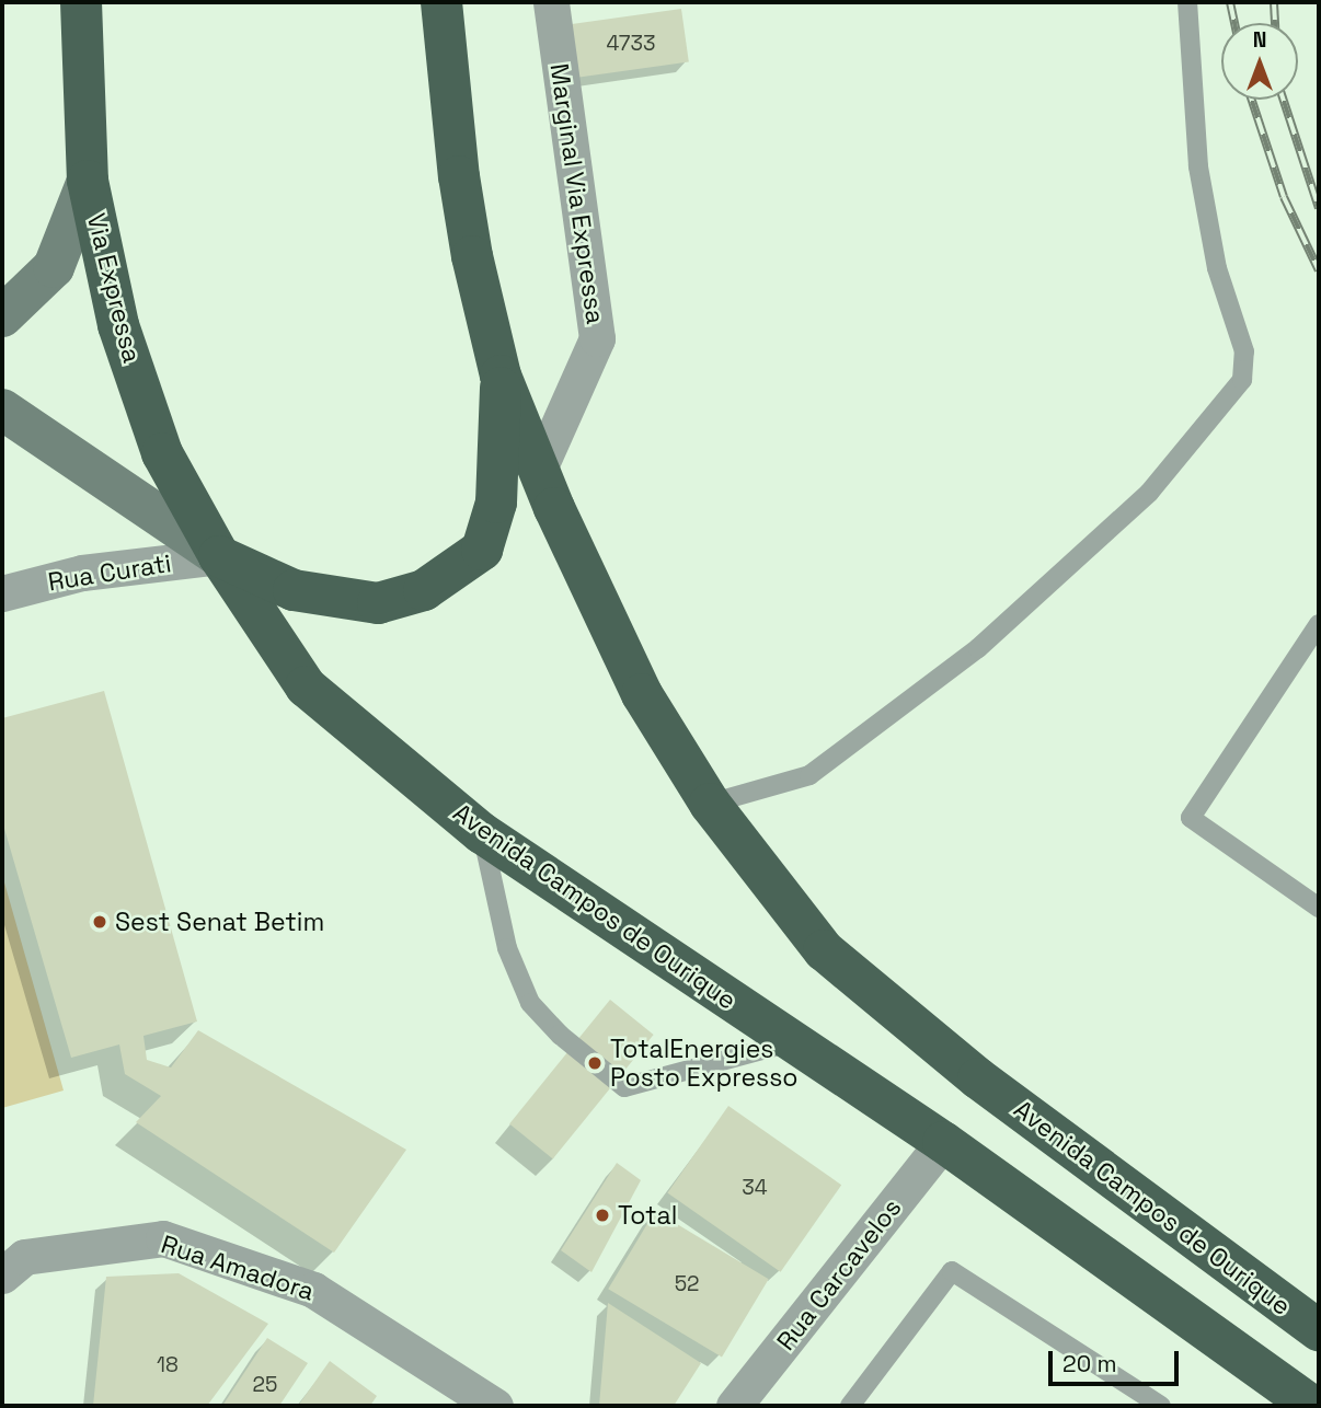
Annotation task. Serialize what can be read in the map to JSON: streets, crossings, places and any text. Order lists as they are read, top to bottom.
{
  "streets": {
    "highway": ["Via Expressa", "Avenida Campos de Ourique"],
    "street": [
      "Marginal Via Expressa",
      "Rua Curati",
      "Rua Amadora",
      "Rua Carcavelos"
    ]
  },
  "crossings": [
    ["Marginal Via Expressa", "Avenida Campos de Ourique"],
    ["Via Expressa", "Rua Curati"],
    ["Via Expressa", "Avenida Campos de Ourique"],
    ["Rua Curati", "Avenida Campos de Ourique"],
    ["Avenida Campos de Ourique", "Rua Carcavelos"]
  ],
  "places": ["Sest Senat Betim", "TotalEnergies Posto Expresso", "Total"],
  "house_numbers": [
    "4733",
    "34",
    "52",
    "18",
    "25"
  ],
  "scale_bar": "20 m",
  "north": "top"
}
